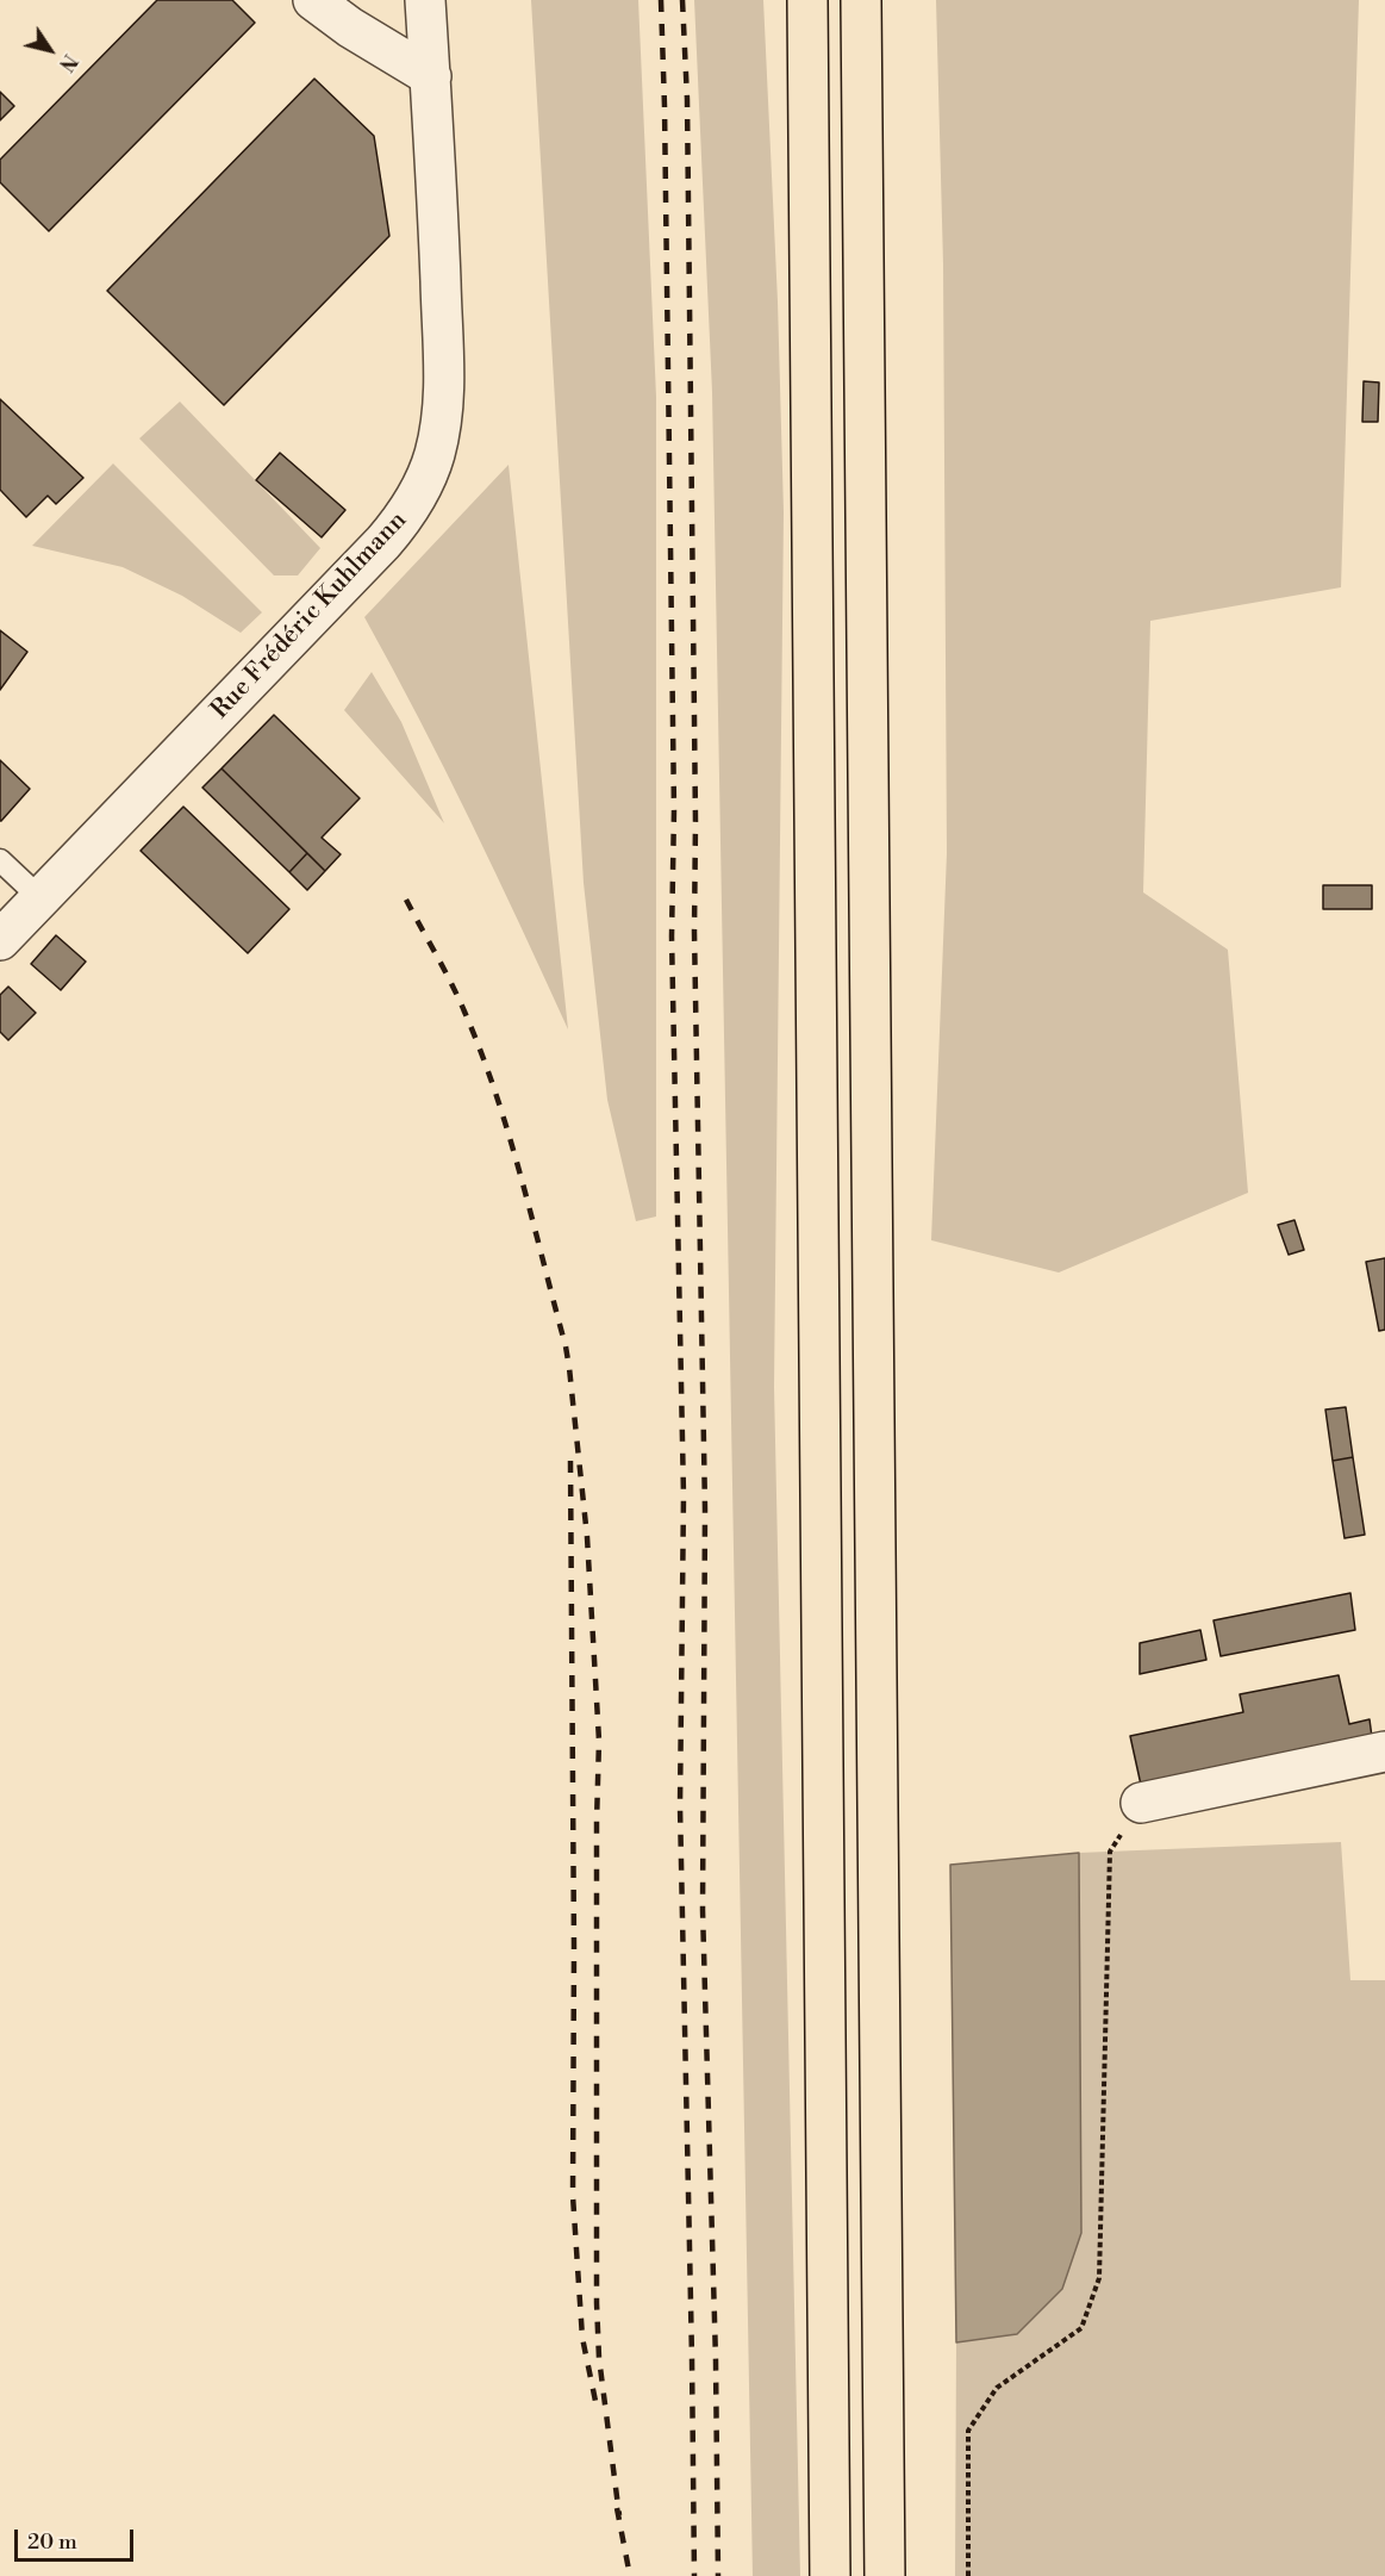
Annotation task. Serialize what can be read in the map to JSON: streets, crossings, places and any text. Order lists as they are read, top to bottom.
{
  "streets": {
    "street": ["Rue Frédéric Kuhlmann"]
  },
  "scale_bar": "20 m",
  "north": "bottom right"
}
